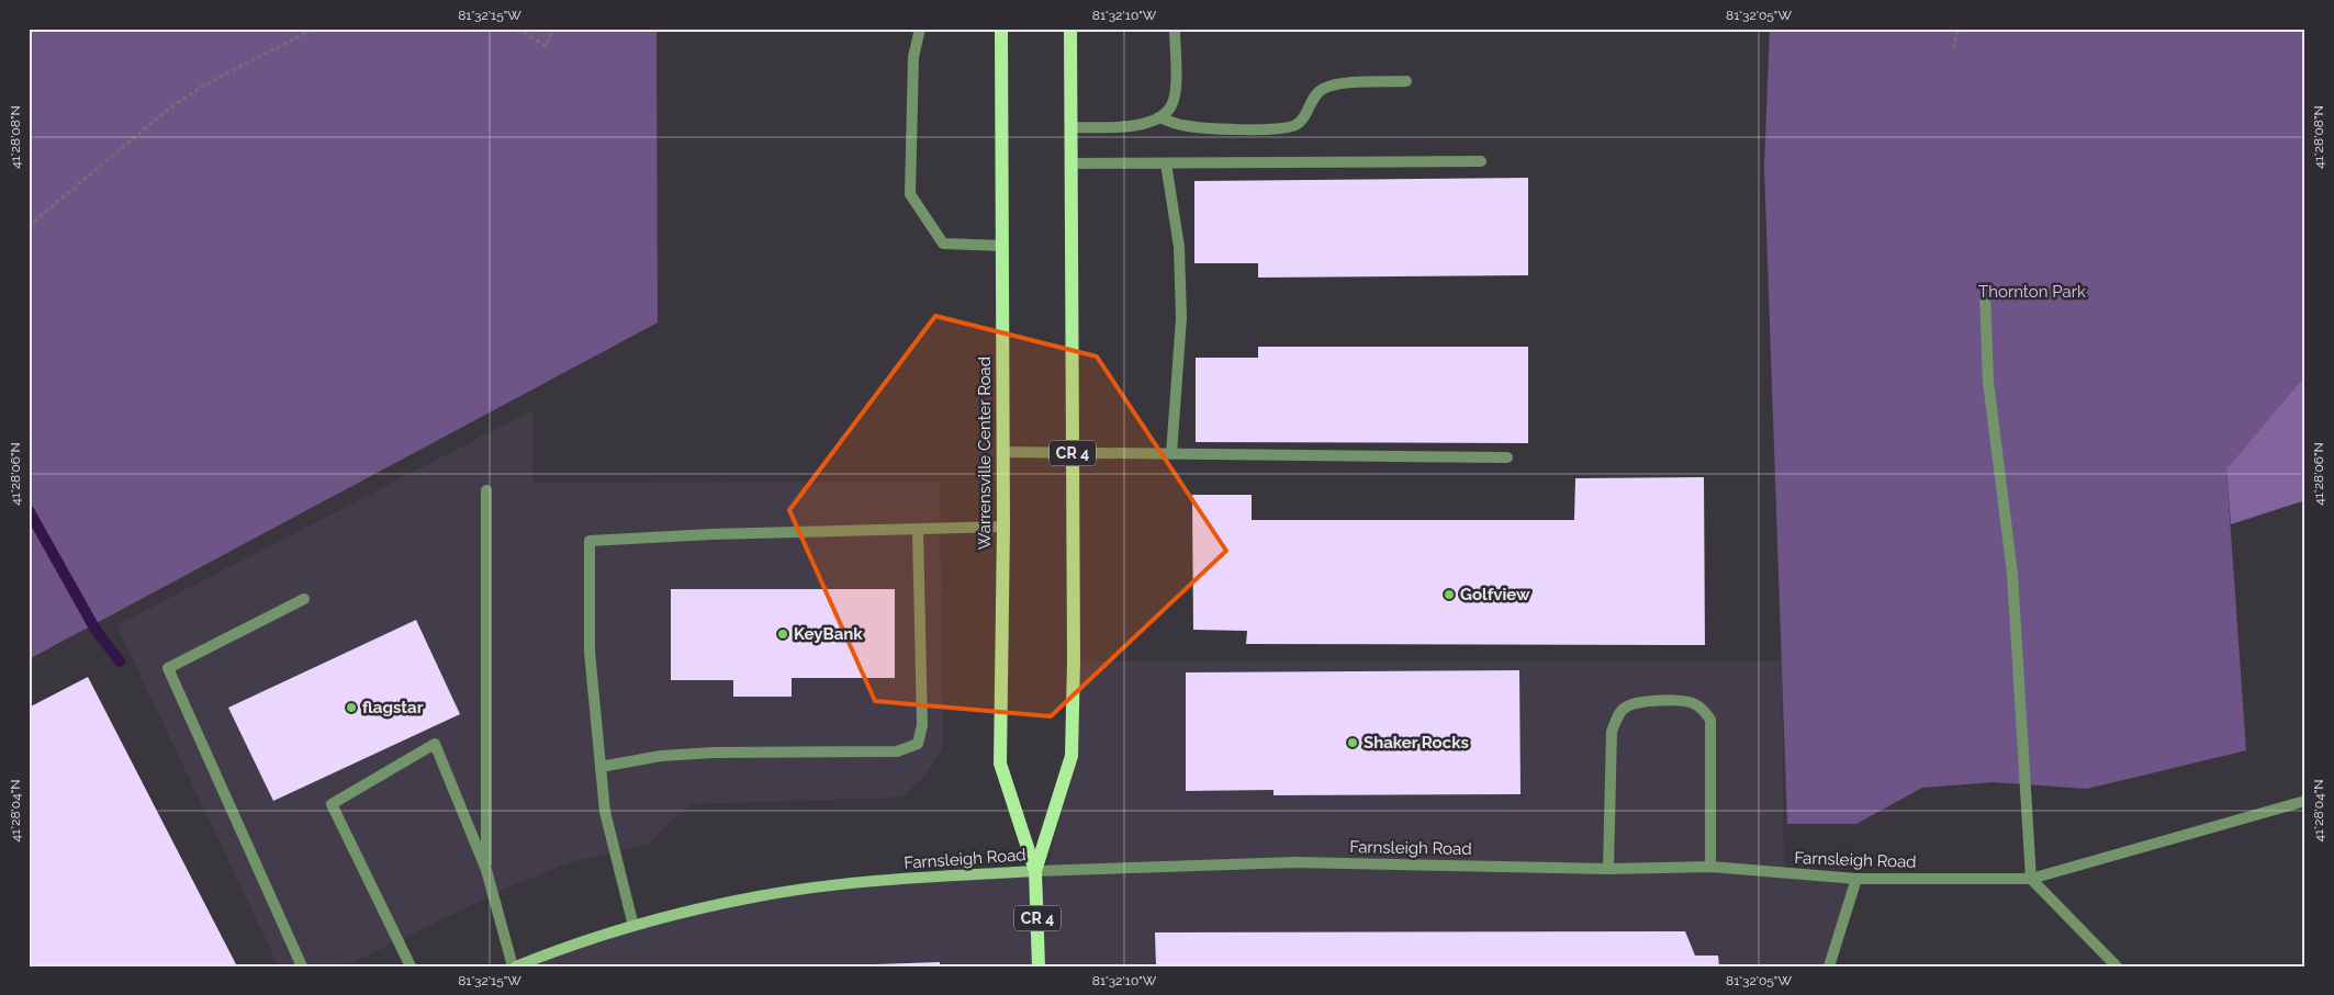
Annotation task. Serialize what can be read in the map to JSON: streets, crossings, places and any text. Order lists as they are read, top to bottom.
{
  "streets": {
    "main road": ["Warrensville Center Road", "CR 4", "Farnsleigh Road"]
  },
  "crossings": [
    ["Warrensville Center Road", "Farnsleigh Road"]
  ],
  "parks": ["Thornton Park"],
  "places": [
    "Golfview",
    "KeyBank",
    "flagstar",
    "Shaker Rocks"
  ],
  "coordinates": [
    "81°32'15\"W",
    "81°32'10\"W",
    "81°32'05\"W",
    "41°28'08\"N",
    "41°28'06\"N",
    "41°28'04\"N"
  ]
}
